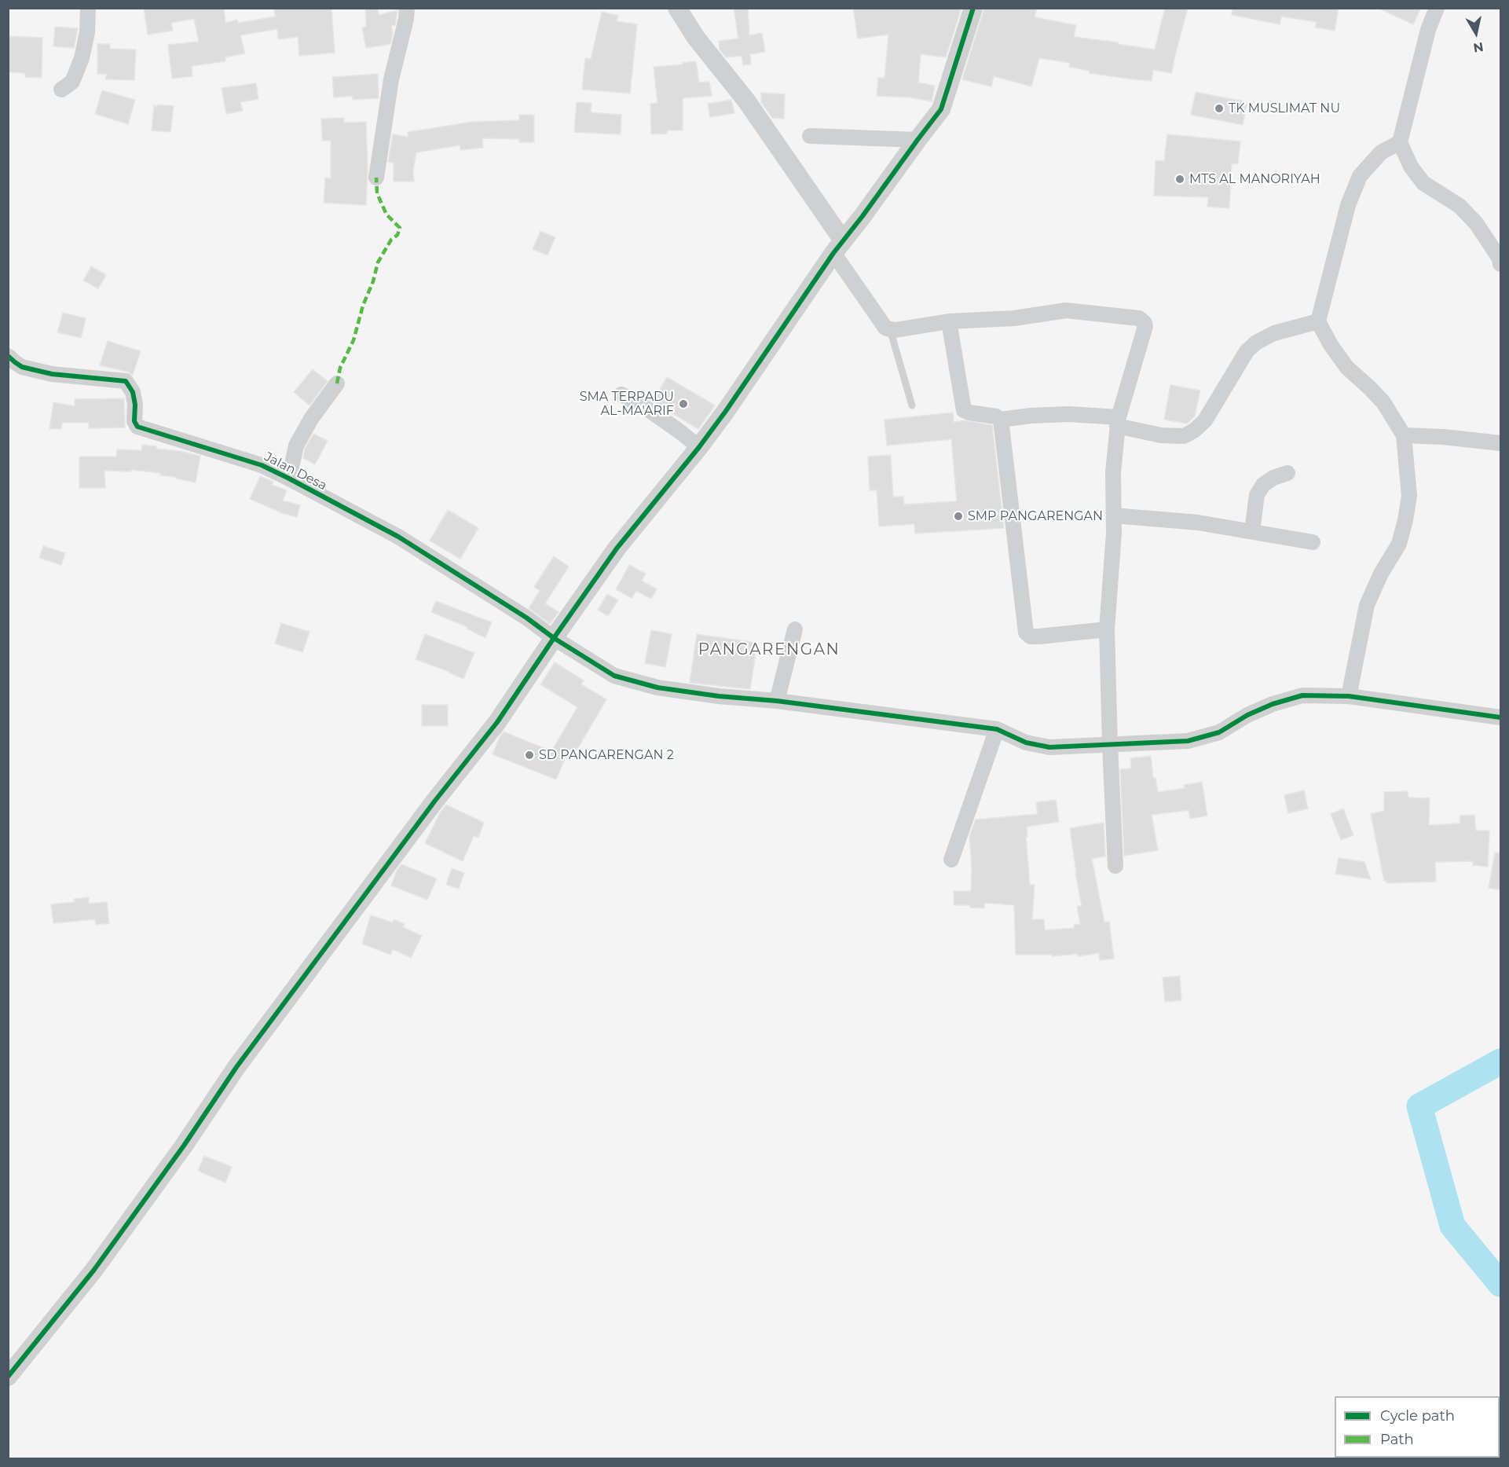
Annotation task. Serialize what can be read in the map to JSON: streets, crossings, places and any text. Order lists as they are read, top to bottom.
{
  "streets": {
    "street": ["Jalan Desa"]
  },
  "districts": ["PANGARENGAN"],
  "places": [
    "TK MUSLIMAT NU",
    "MTS AL MANORIYAH",
    "SMA TERPADU AL-MA'ARIF",
    "SMP PANGARENGAN",
    "SD PANGARENGAN 2"
  ],
  "legend": ["Cycle path", "Path"],
  "north": "bottom"
}
